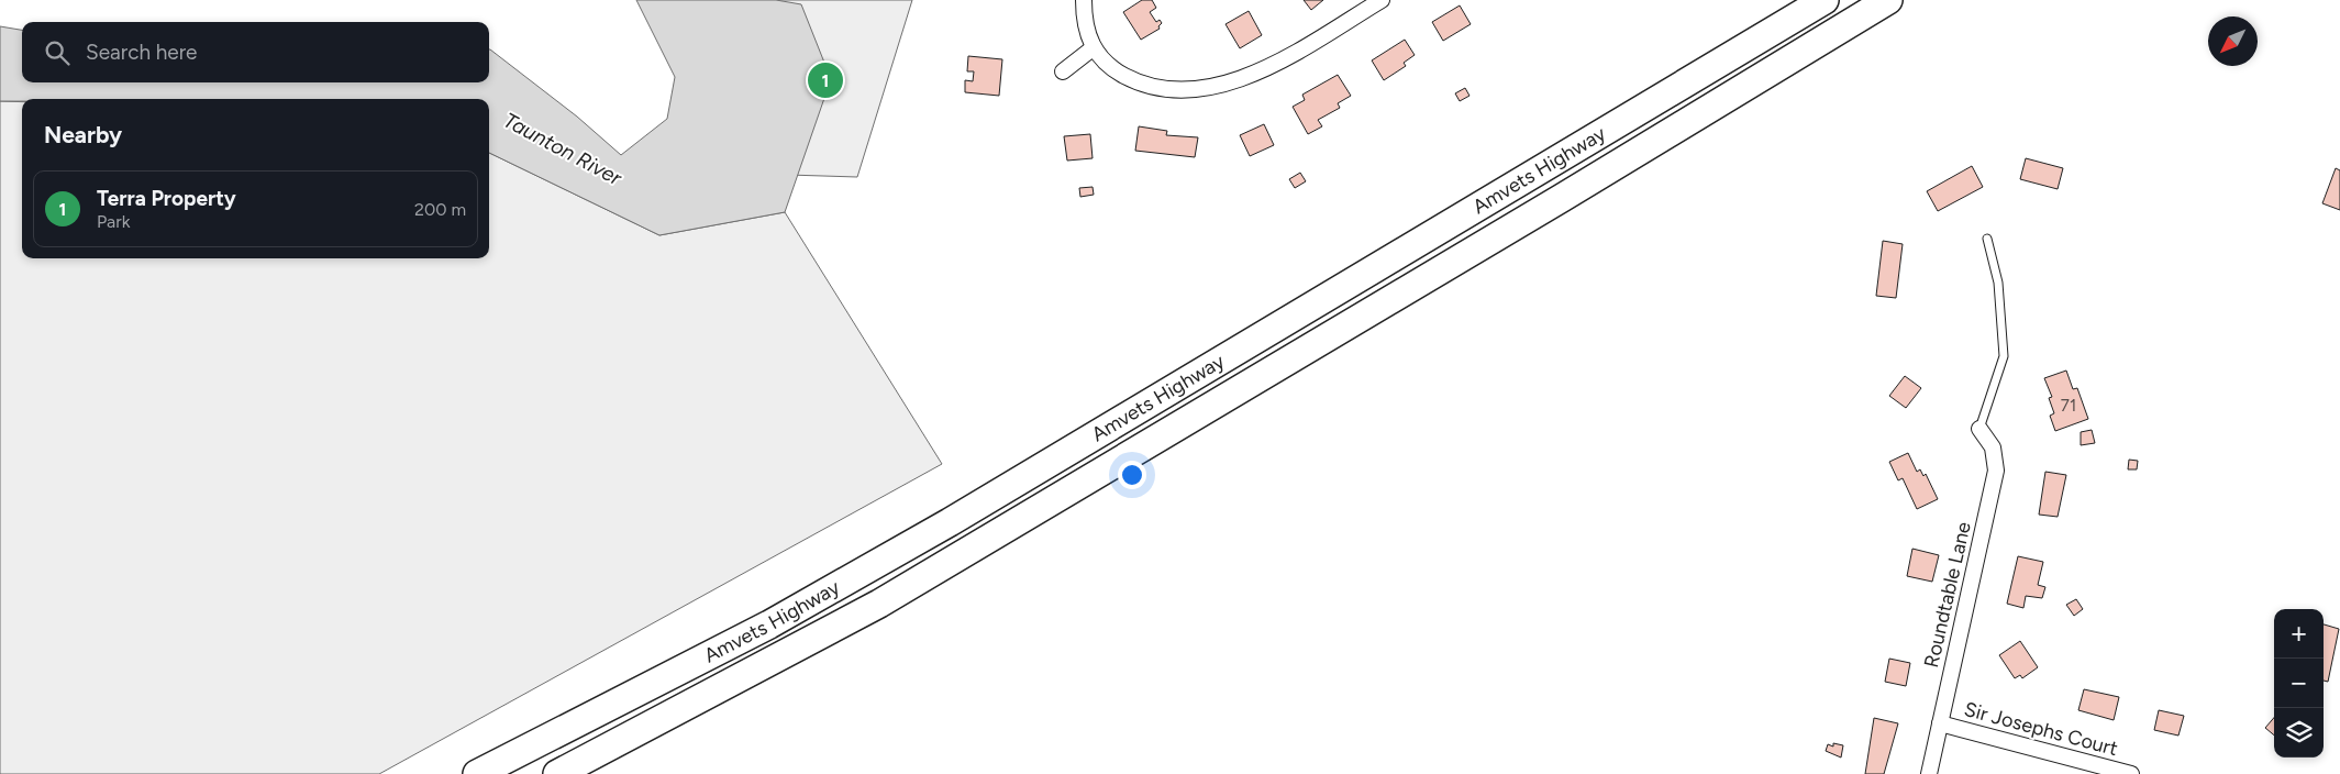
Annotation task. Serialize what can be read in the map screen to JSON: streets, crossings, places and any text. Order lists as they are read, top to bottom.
{
  "streets": {
    "highway": ["Amvets Highway"],
    "street": ["Roundtable Lane", "Sir Josephs Court"]
  },
  "crossings": [
    ["Roundtable Lane", "Sir Josephs Court"]
  ],
  "water": ["Taunton River"],
  "house_numbers": ["71"],
  "north": "bottom left",
  "page": {
    "search": "Search here",
    "pins": "1",
    "heading": "Nearby",
    "list": [
      {
        "mark": "1",
        "name": "Terra Property",
        "note": "Park",
        "value": "200 m"
      }
    ],
    "map_buttons": ["+", "−"]
  }
}
